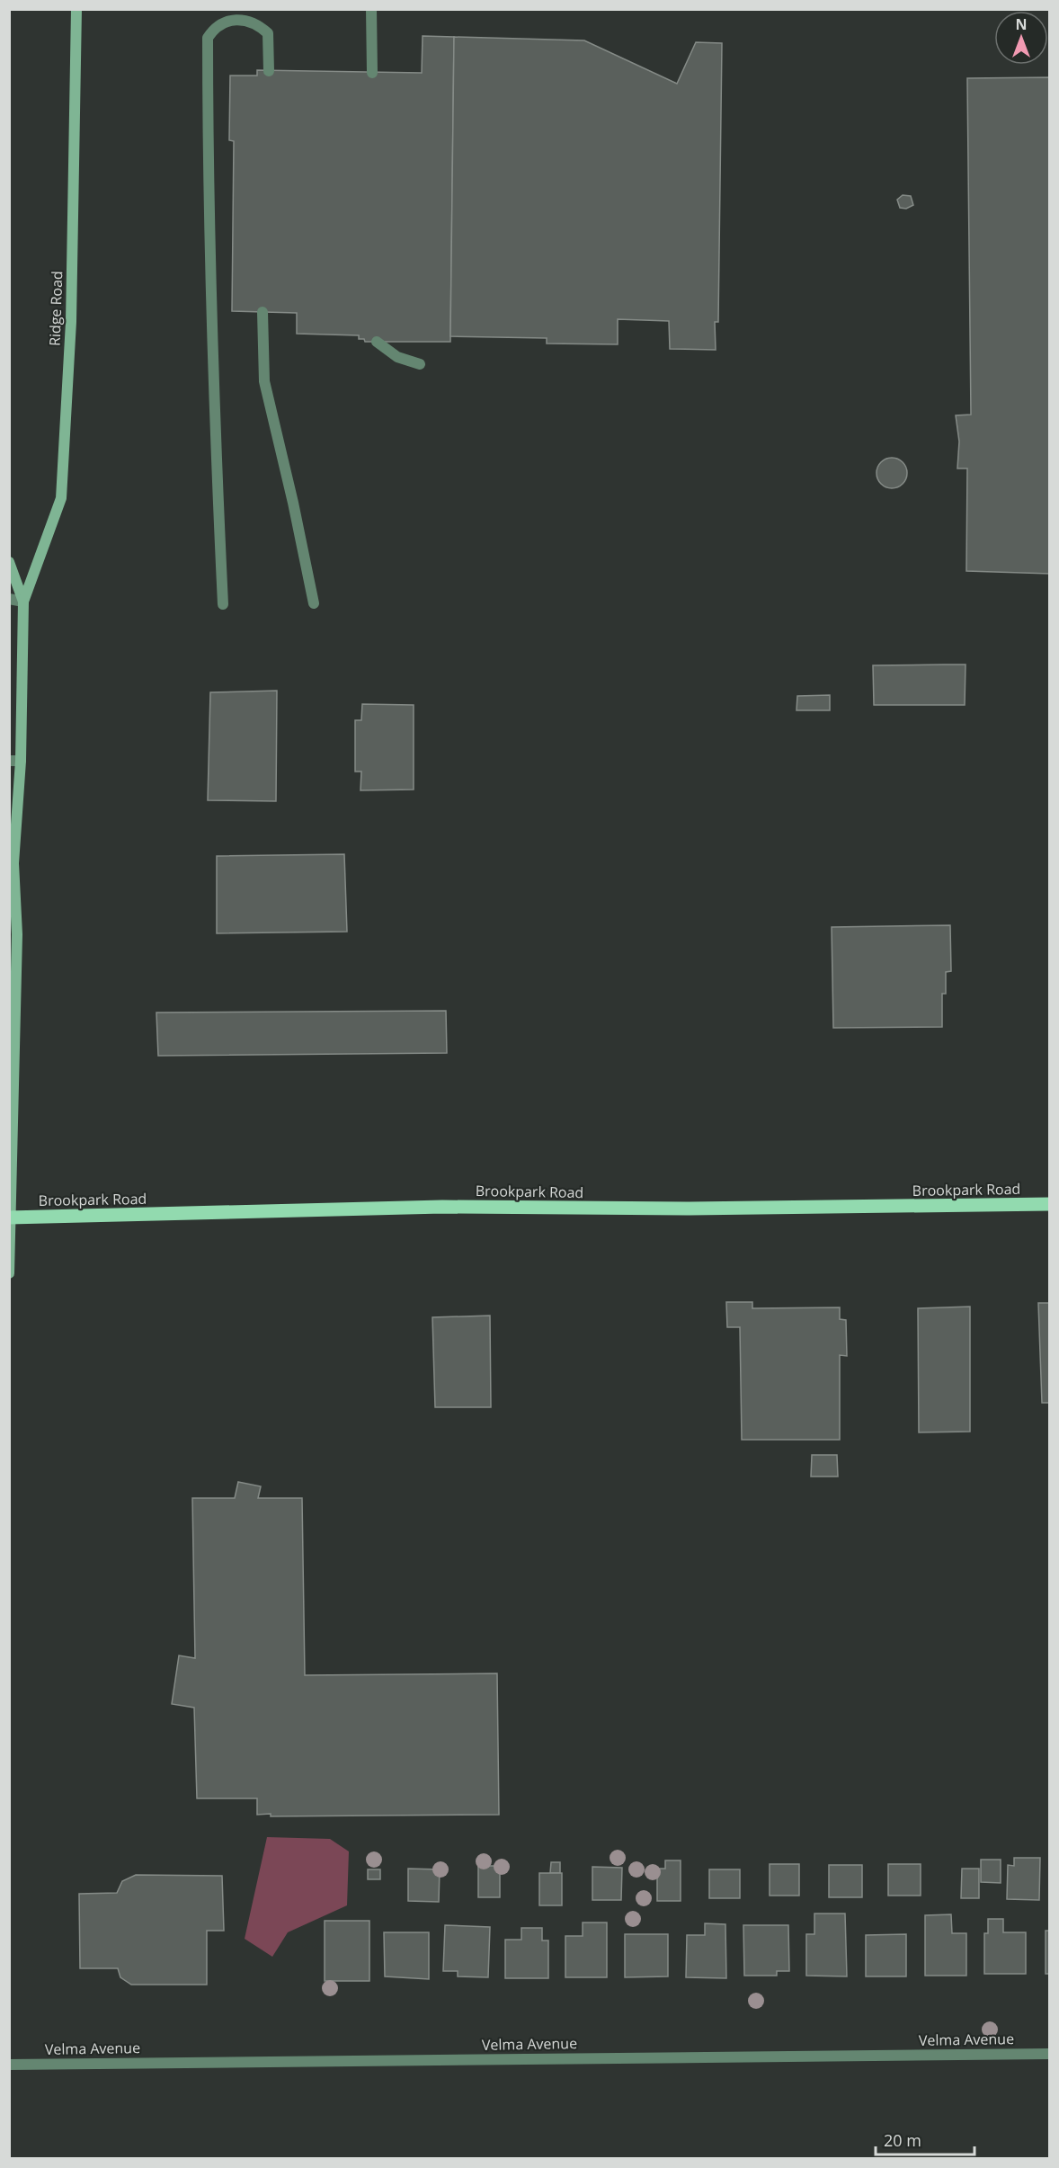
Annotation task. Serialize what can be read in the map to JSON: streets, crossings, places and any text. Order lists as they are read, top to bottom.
{
  "streets": {
    "main road": ["Ridge Road", "Brookpark Road"],
    "street": ["Velma Avenue"]
  },
  "crossings": [
    ["Ridge Road", "Brookpark Road"]
  ],
  "scale_bar": "20 m",
  "north": "top"
}
